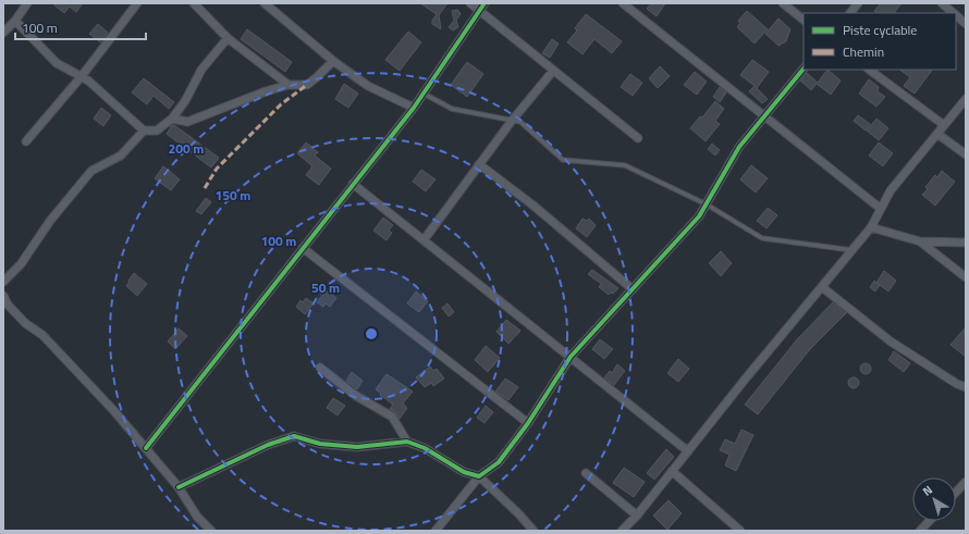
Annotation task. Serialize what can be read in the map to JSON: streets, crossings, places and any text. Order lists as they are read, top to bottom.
{
  "legend": ["Piste cyclable", "Chemin"],
  "scale_bar": "100 m",
  "north": "top left",
  "rings": [
    "200 m",
    "150 m",
    "100 m",
    "50 m"
  ]
}
